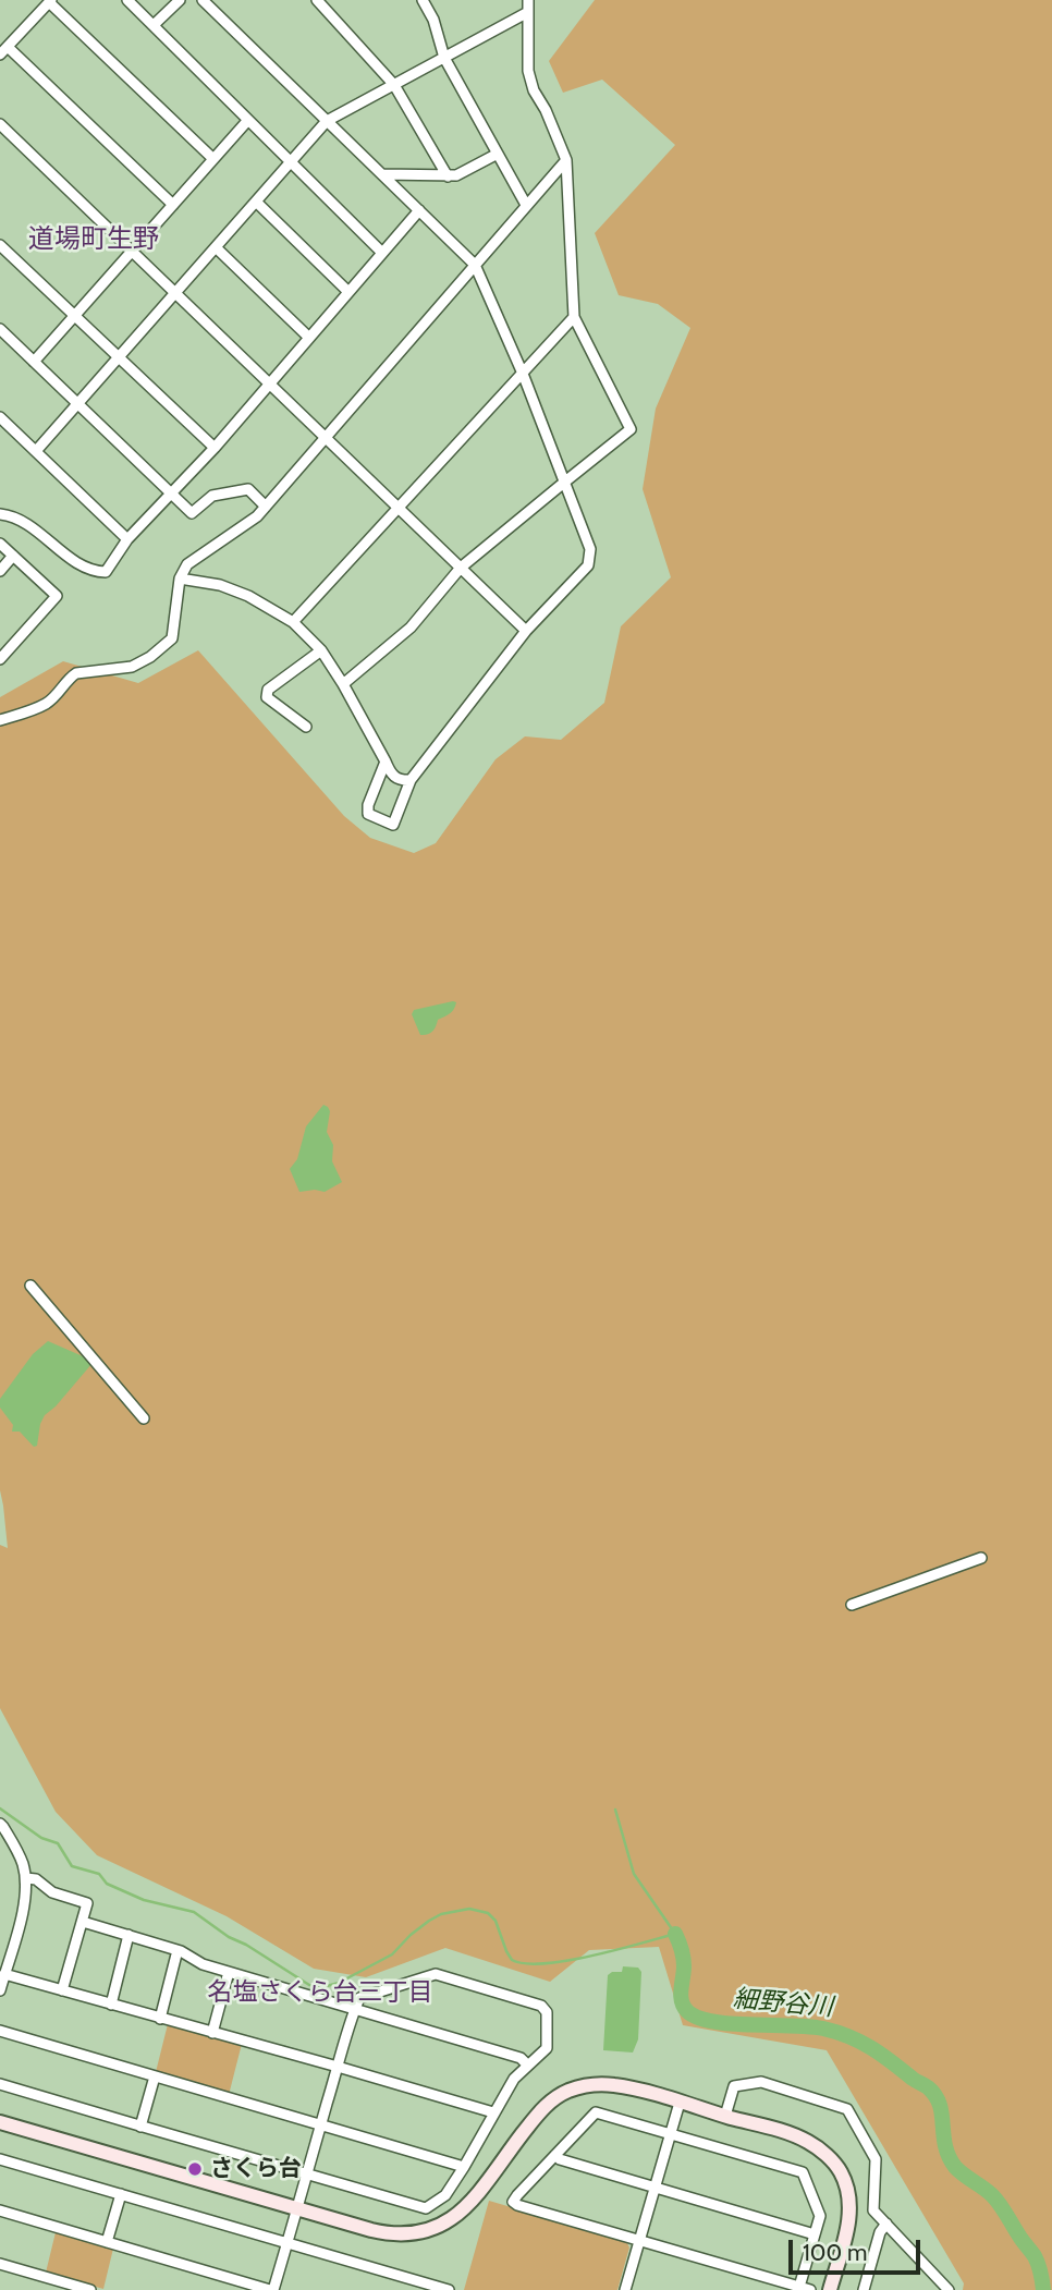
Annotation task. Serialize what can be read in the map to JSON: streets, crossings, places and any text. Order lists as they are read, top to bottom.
{
  "districts": ["道場町生野", "名塩さくら台三丁目"],
  "water": ["細野谷川"],
  "places": ["さくら台"],
  "scale_bar": "100 m"
}
